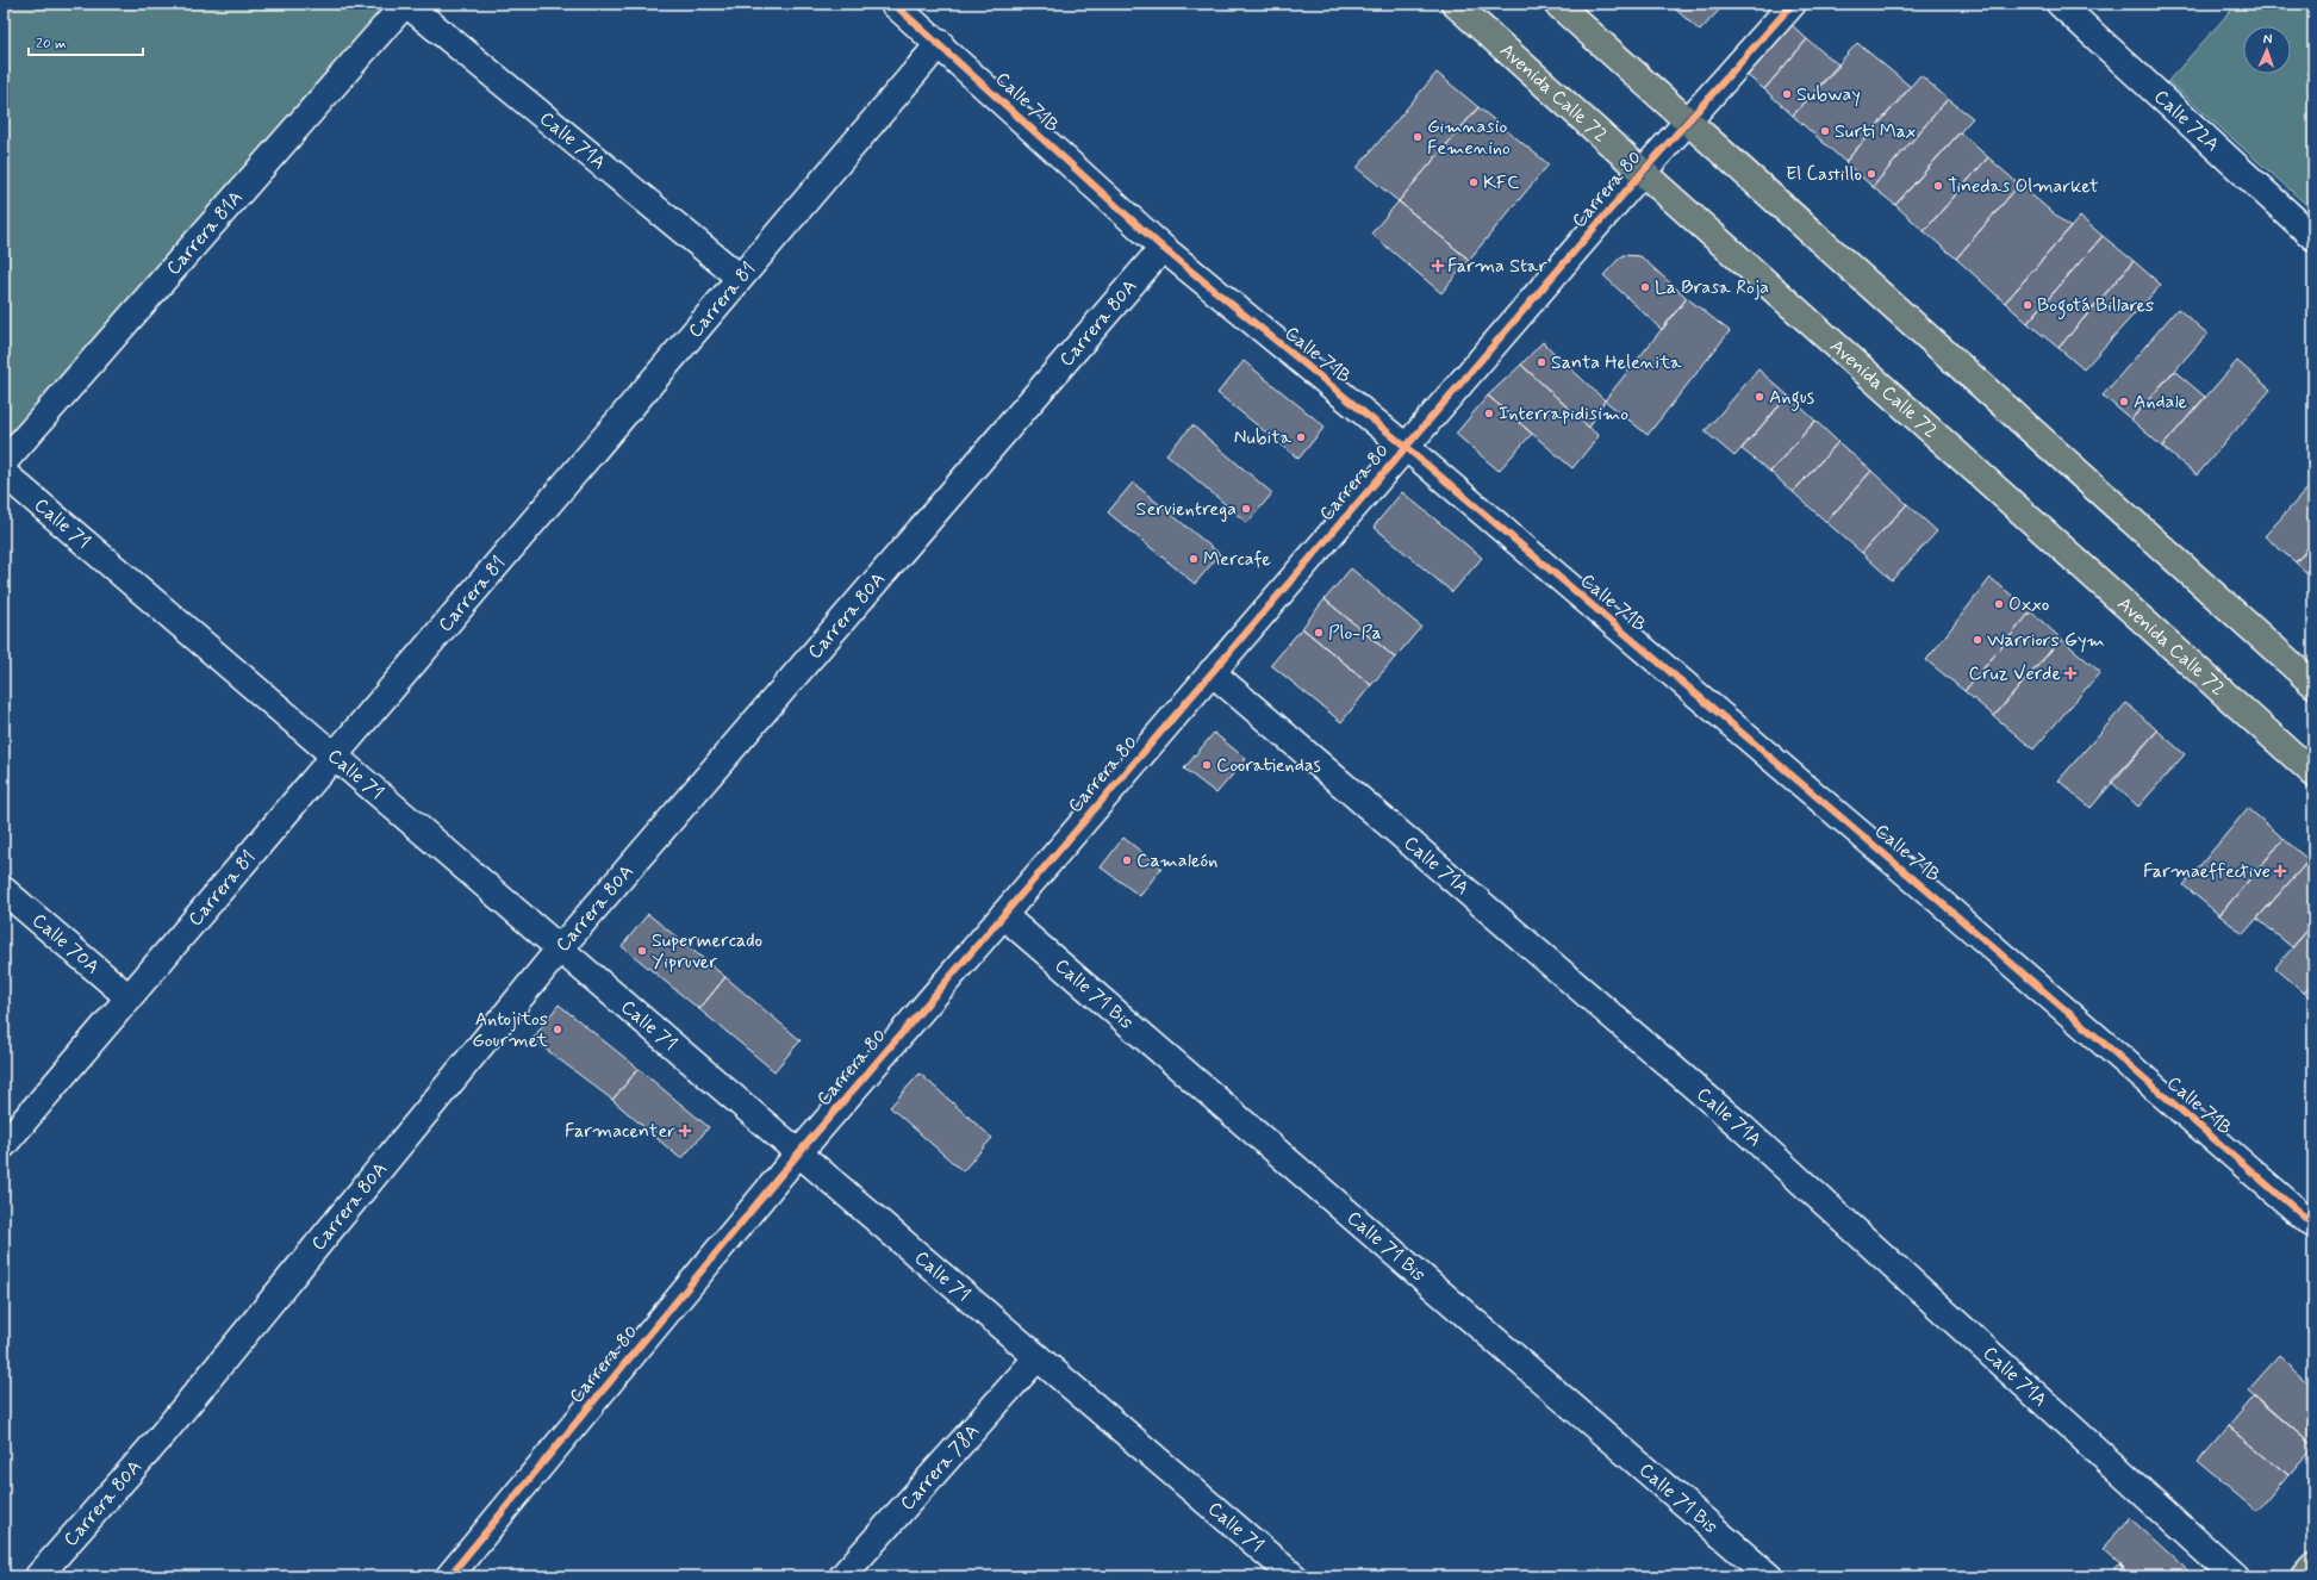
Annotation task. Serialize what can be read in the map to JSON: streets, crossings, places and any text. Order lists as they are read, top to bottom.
{
  "streets": {
    "main road": ["Avenida Calle 72"],
    "street": [
      "Calle 71B",
      "Calle 72A",
      "Calle 71A",
      "Carrera 80",
      "Carrera 81A",
      "Carrera 81",
      "Carrera 80A",
      "Calle 71",
      "Calle 70A",
      "Calle 71 Bis",
      "Carrera 78A"
    ]
  },
  "crossings": [
    ["Avenida Calle 72", "Carrera 80"],
    ["Calle 71B", "Carrera 80"],
    ["Calle 71B", "Carrera 81"],
    ["Calle 71B", "Carrera 80A"],
    ["Calle 71A", "Carrera 80"],
    ["Calle 71A", "Carrera 81A"],
    ["Calle 71A", "Carrera 81"],
    ["Carrera 80", "Calle 71"],
    ["Carrera 80", "Calle 71 Bis"],
    ["Carrera 81", "Calle 71"],
    ["Carrera 81", "Calle 70A"],
    ["Carrera 80A", "Calle 71"],
    ["Calle 71", "Carrera 78A"]
  ],
  "places": {
    "other": [
      "Subway",
      "Surti Max",
      "Gimnasio Femenino",
      "El Castillo",
      "KFC",
      "Tinedas Olmarket",
      "La Brasa Roja",
      "Bogotá Billares",
      "Santa Helenita",
      "Angus",
      "Andale",
      "Interrapidisimo",
      "Nubita",
      "Servientrega",
      "Mercafe",
      "Oxxo",
      "Plo-Pa",
      "Warriors Gym",
      "Cooratiendas",
      "Camaleón",
      "Supermercado Yipruver",
      "Antojitos Gourmet"
    ],
    "health": [
      "Farma Star",
      "Cruz Verde",
      "Farmaeffective",
      "Farmacenter"
    ]
  },
  "scale_bar": "20 m",
  "north": "top"
}
